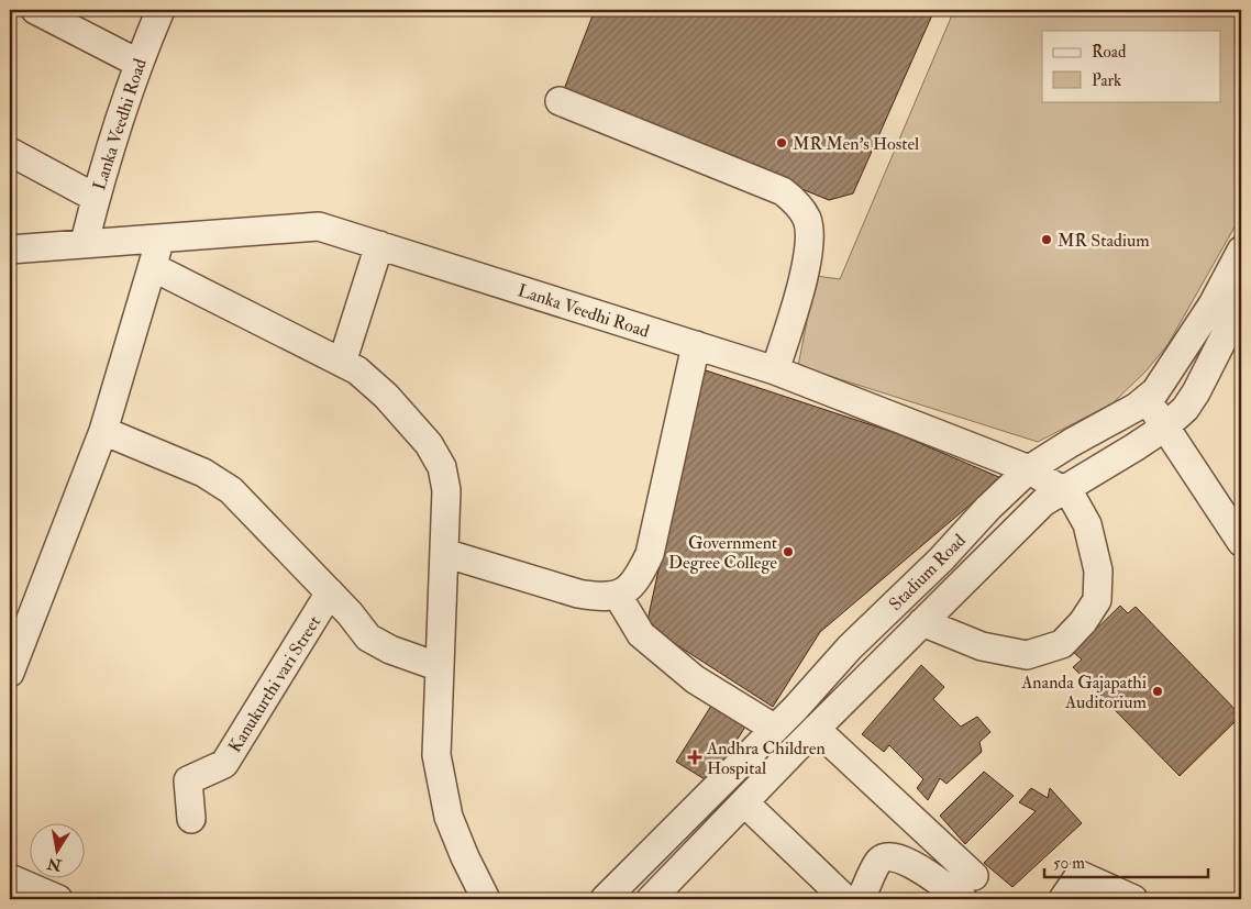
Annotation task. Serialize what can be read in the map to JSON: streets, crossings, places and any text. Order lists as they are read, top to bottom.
{
  "streets": {
    "street": ["Lanka Veedhi Road", "Stadium Road", "Kanukurthi vari Street"]
  },
  "crossings": [
    ["Lanka Veedhi Road", "Stadium Road"]
  ],
  "places": {
    "other": [
      "MR Men's Hostel",
      "MR Stadium",
      "Government Degree College",
      "Ananda Gajapathi Auditorium"
    ],
    "health": ["Andhra Children Hospital"]
  },
  "legend": ["Road", "Park"],
  "scale_bar": "50 m",
  "north": "bottom"
}
